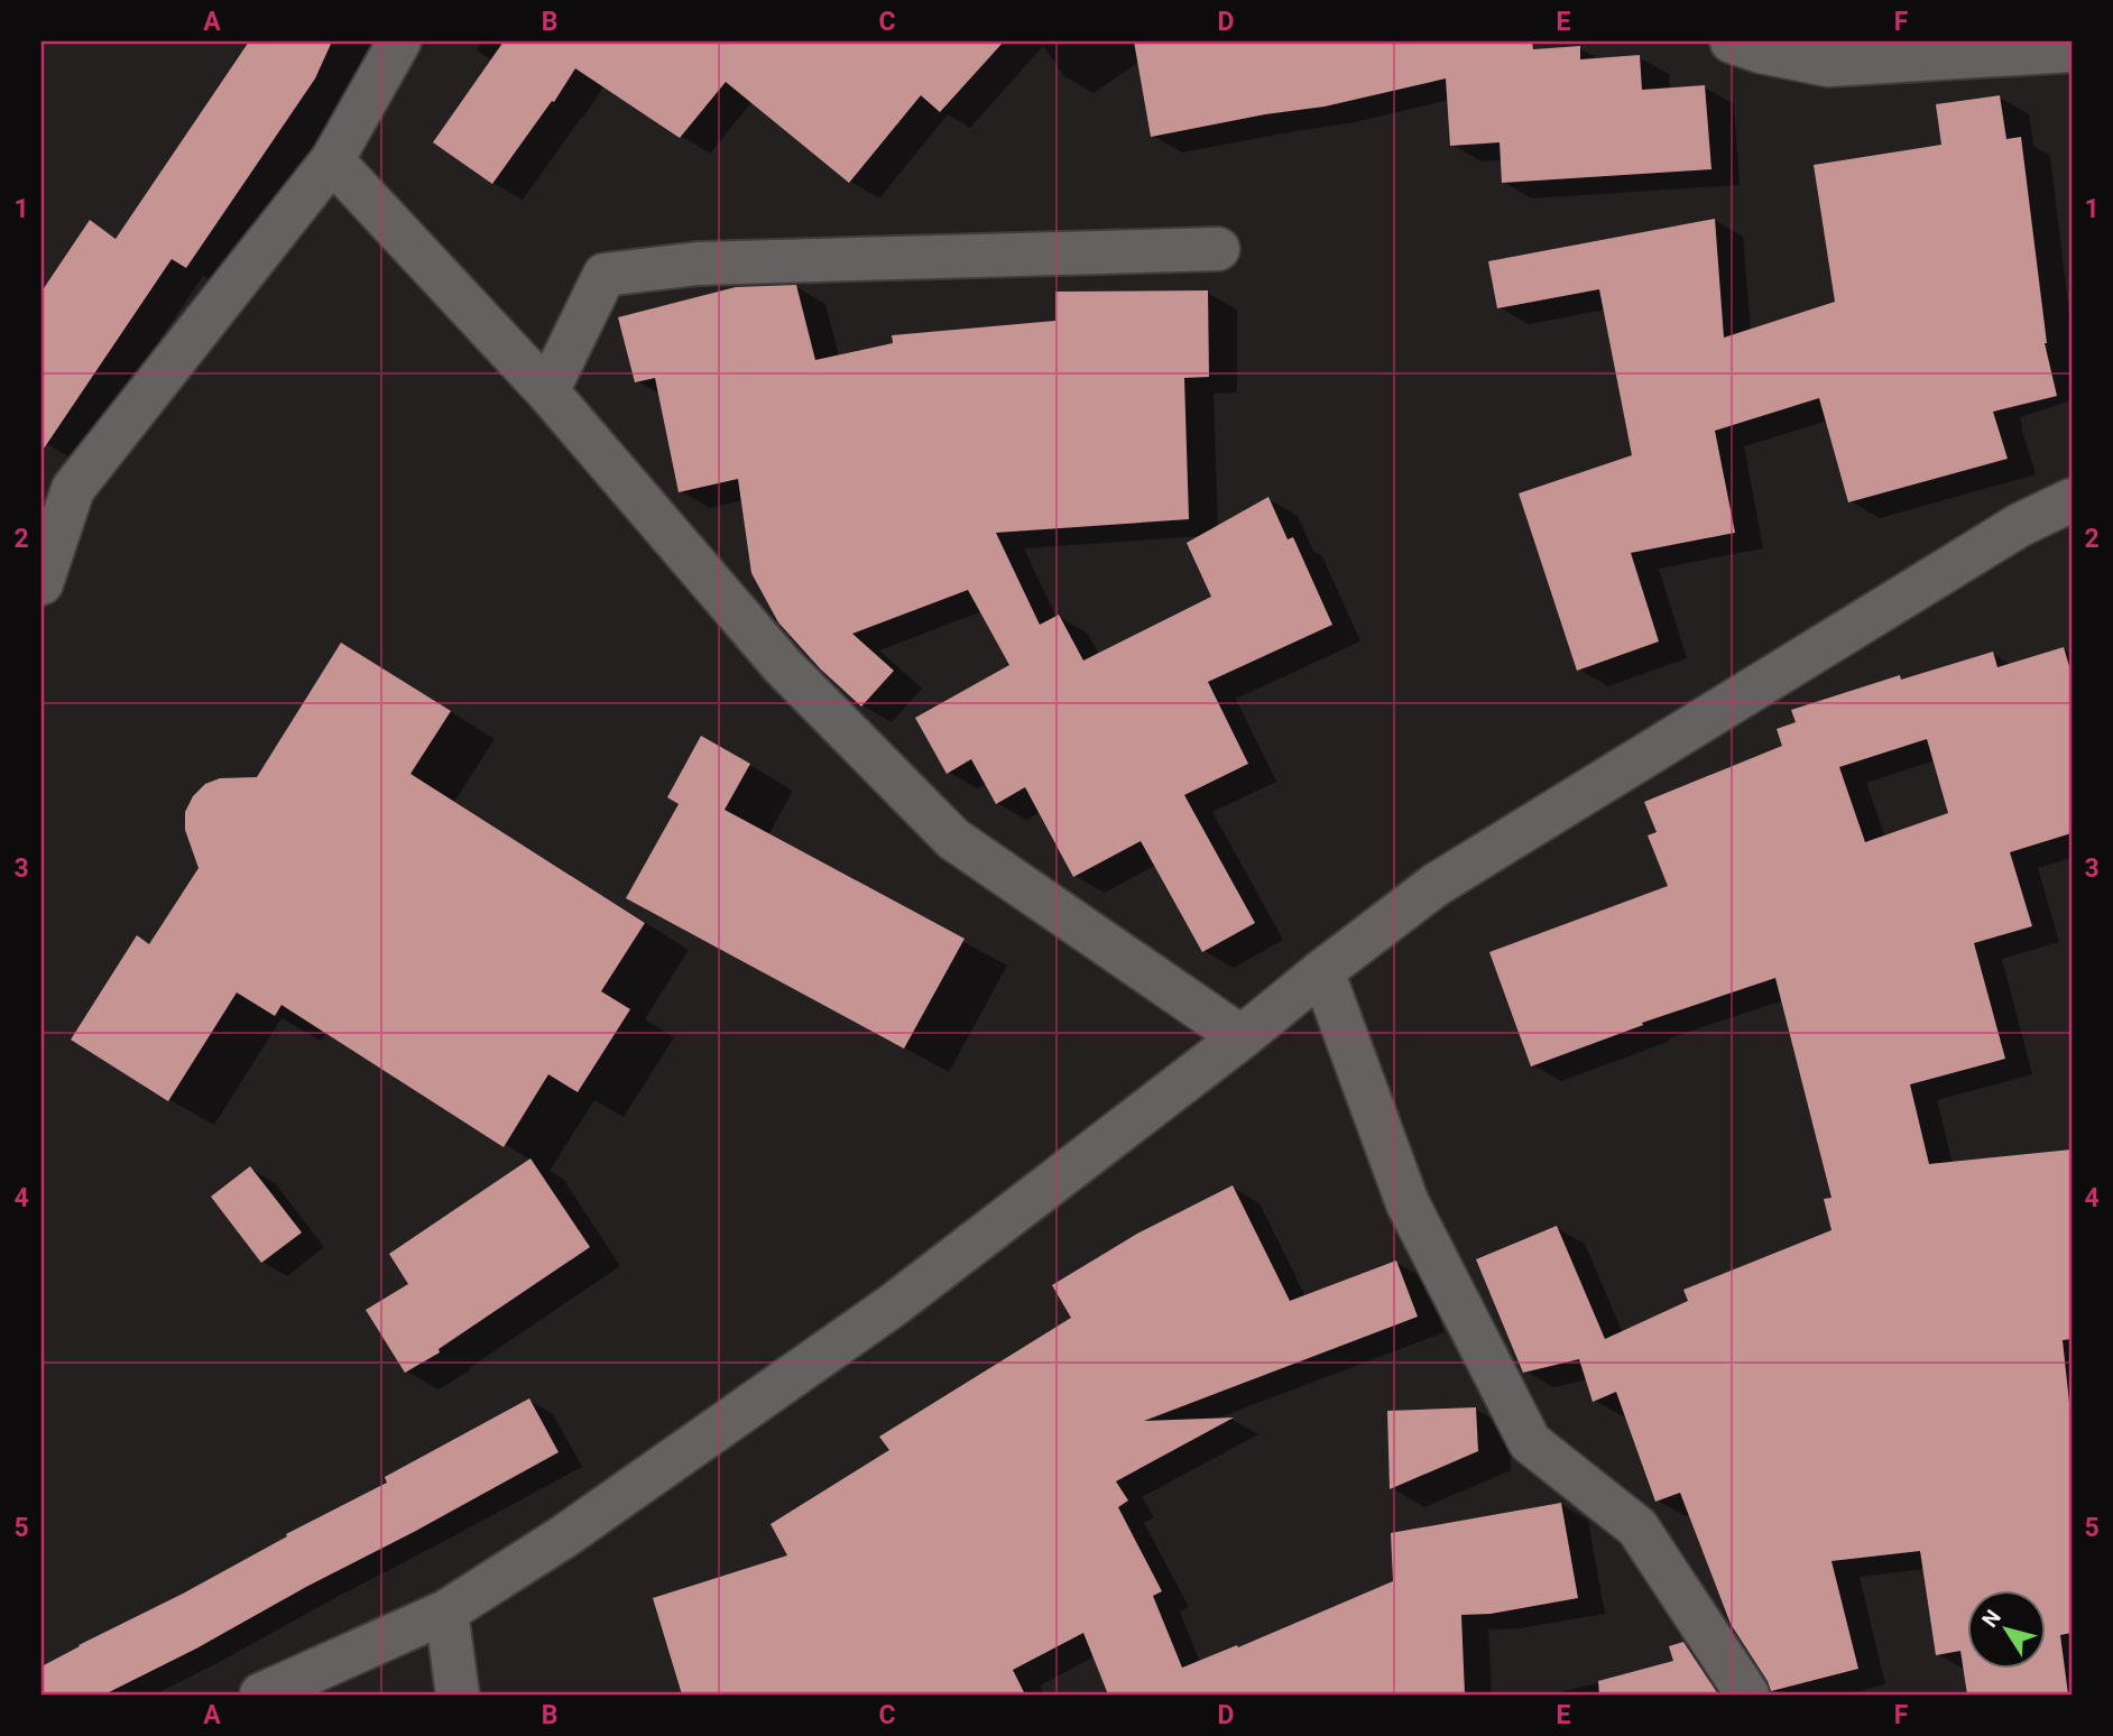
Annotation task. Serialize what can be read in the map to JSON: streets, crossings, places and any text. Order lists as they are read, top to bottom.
{
  "north": "top left",
  "grid": {
    "columns": [
      "A",
      "B",
      "C",
      "D",
      "E",
      "F"
    ],
    "rows": [
      "1",
      "2",
      "3",
      "4",
      "5"
    ]
  }
}
